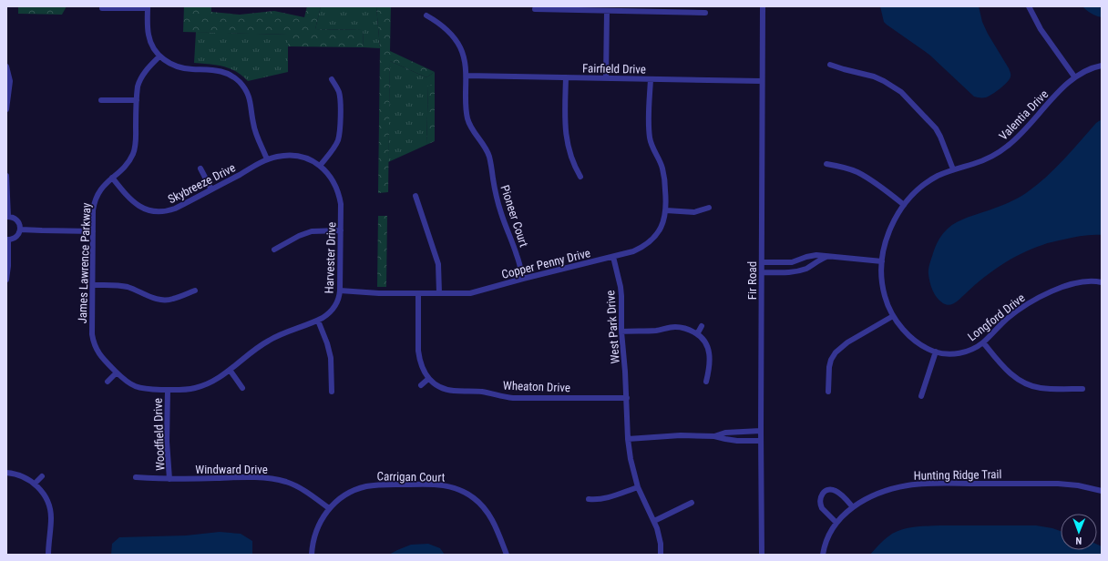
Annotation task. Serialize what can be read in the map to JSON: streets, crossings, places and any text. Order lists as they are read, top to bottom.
{
  "streets": {
    "street": [
      "Fairfield Drive",
      "Valentia Drive",
      "Skybreeze Drive",
      "Pioneer Court",
      "Harvester Drive",
      "James Lawrence Parkway",
      "Copper Penny Drive",
      "Fir Road",
      "Longford Drive",
      "West Park Drive",
      "Wheaton Drive",
      "Woodfield Drive",
      "Windward Drive",
      "Hunting Ridge Trail",
      "Carrigan Court"
    ]
  },
  "crossings": [
    ["Fairfield Drive", "Pioneer Court"],
    ["Fairfield Drive", "Fir Road"],
    ["Valentia Drive", "Longford Drive"],
    ["Skybreeze Drive", "Harvester Drive"],
    ["Skybreeze Drive", "James Lawrence Parkway"],
    ["Pioneer Court", "Copper Penny Drive"],
    ["Harvester Drive", "James Lawrence Parkway"],
    ["Harvester Drive", "Copper Penny Drive"],
    ["Harvester Drive", "Woodfield Drive"],
    ["James Lawrence Parkway", "Woodfield Drive"],
    ["Copper Penny Drive", "West Park Drive"],
    ["West Park Drive", "Wheaton Drive"],
    ["Woodfield Drive", "Windward Drive"],
    ["Windward Drive", "Carrigan Court"]
  ],
  "north": "bottom"
}
